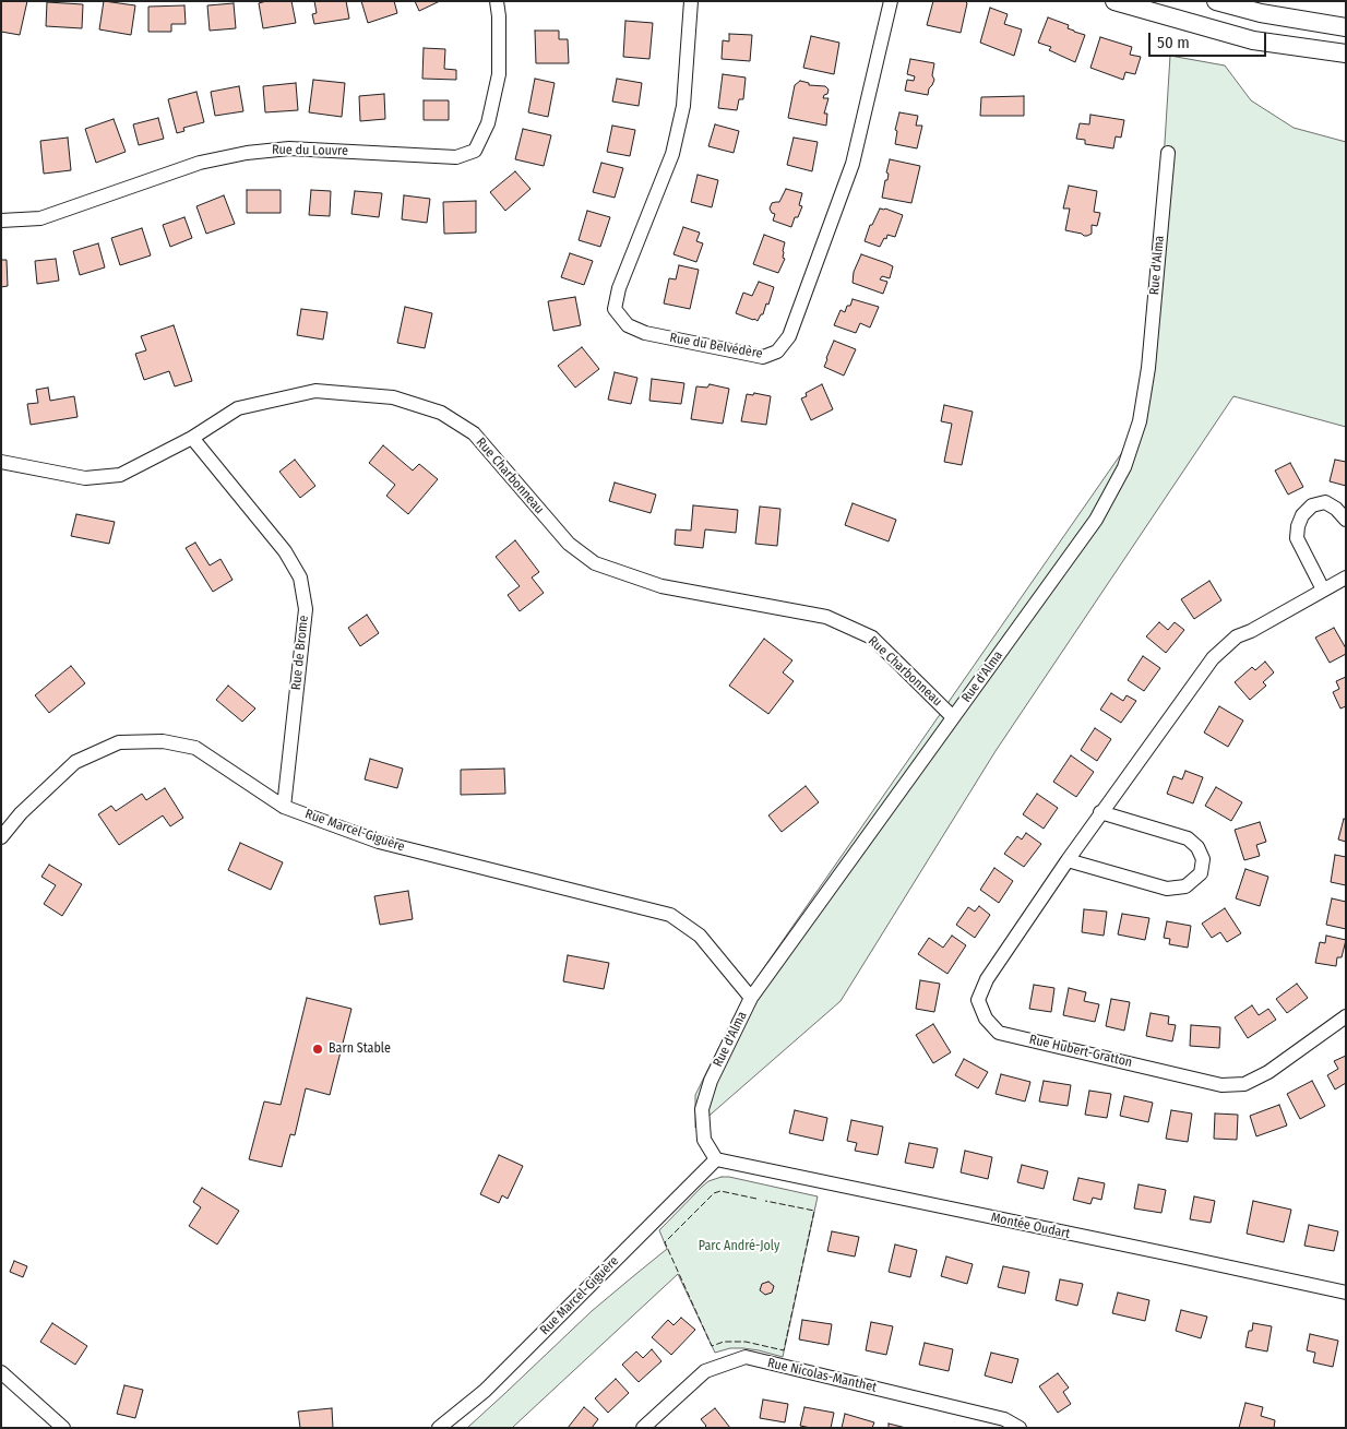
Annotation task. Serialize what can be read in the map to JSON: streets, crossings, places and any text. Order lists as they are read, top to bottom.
{
  "streets": {
    "street": [
      "Rue du Louvre",
      "Rue d'Alma",
      "Rue du Belvédère",
      "Rue Charbonneau",
      "Rue de Brome",
      "Rue Marcel-Giguère",
      "Rue Hubert-Gratton",
      "Montée Oudart",
      "Rue Nicolas-Manthet"
    ]
  },
  "crossings": [
    ["Rue d'Alma", "Rue Charbonneau"],
    ["Rue d'Alma", "Rue Marcel-Giguère"],
    ["Rue d'Alma", "Montée Oudart"],
    ["Rue Charbonneau", "Rue de Brome"],
    ["Rue de Brome", "Rue Marcel-Giguère"],
    ["Rue Marcel-Giguère", "Montée Oudart"]
  ],
  "parks": ["Parc André-Joly"],
  "places": ["Barn Stable"],
  "scale_bar": "50 m"
}
